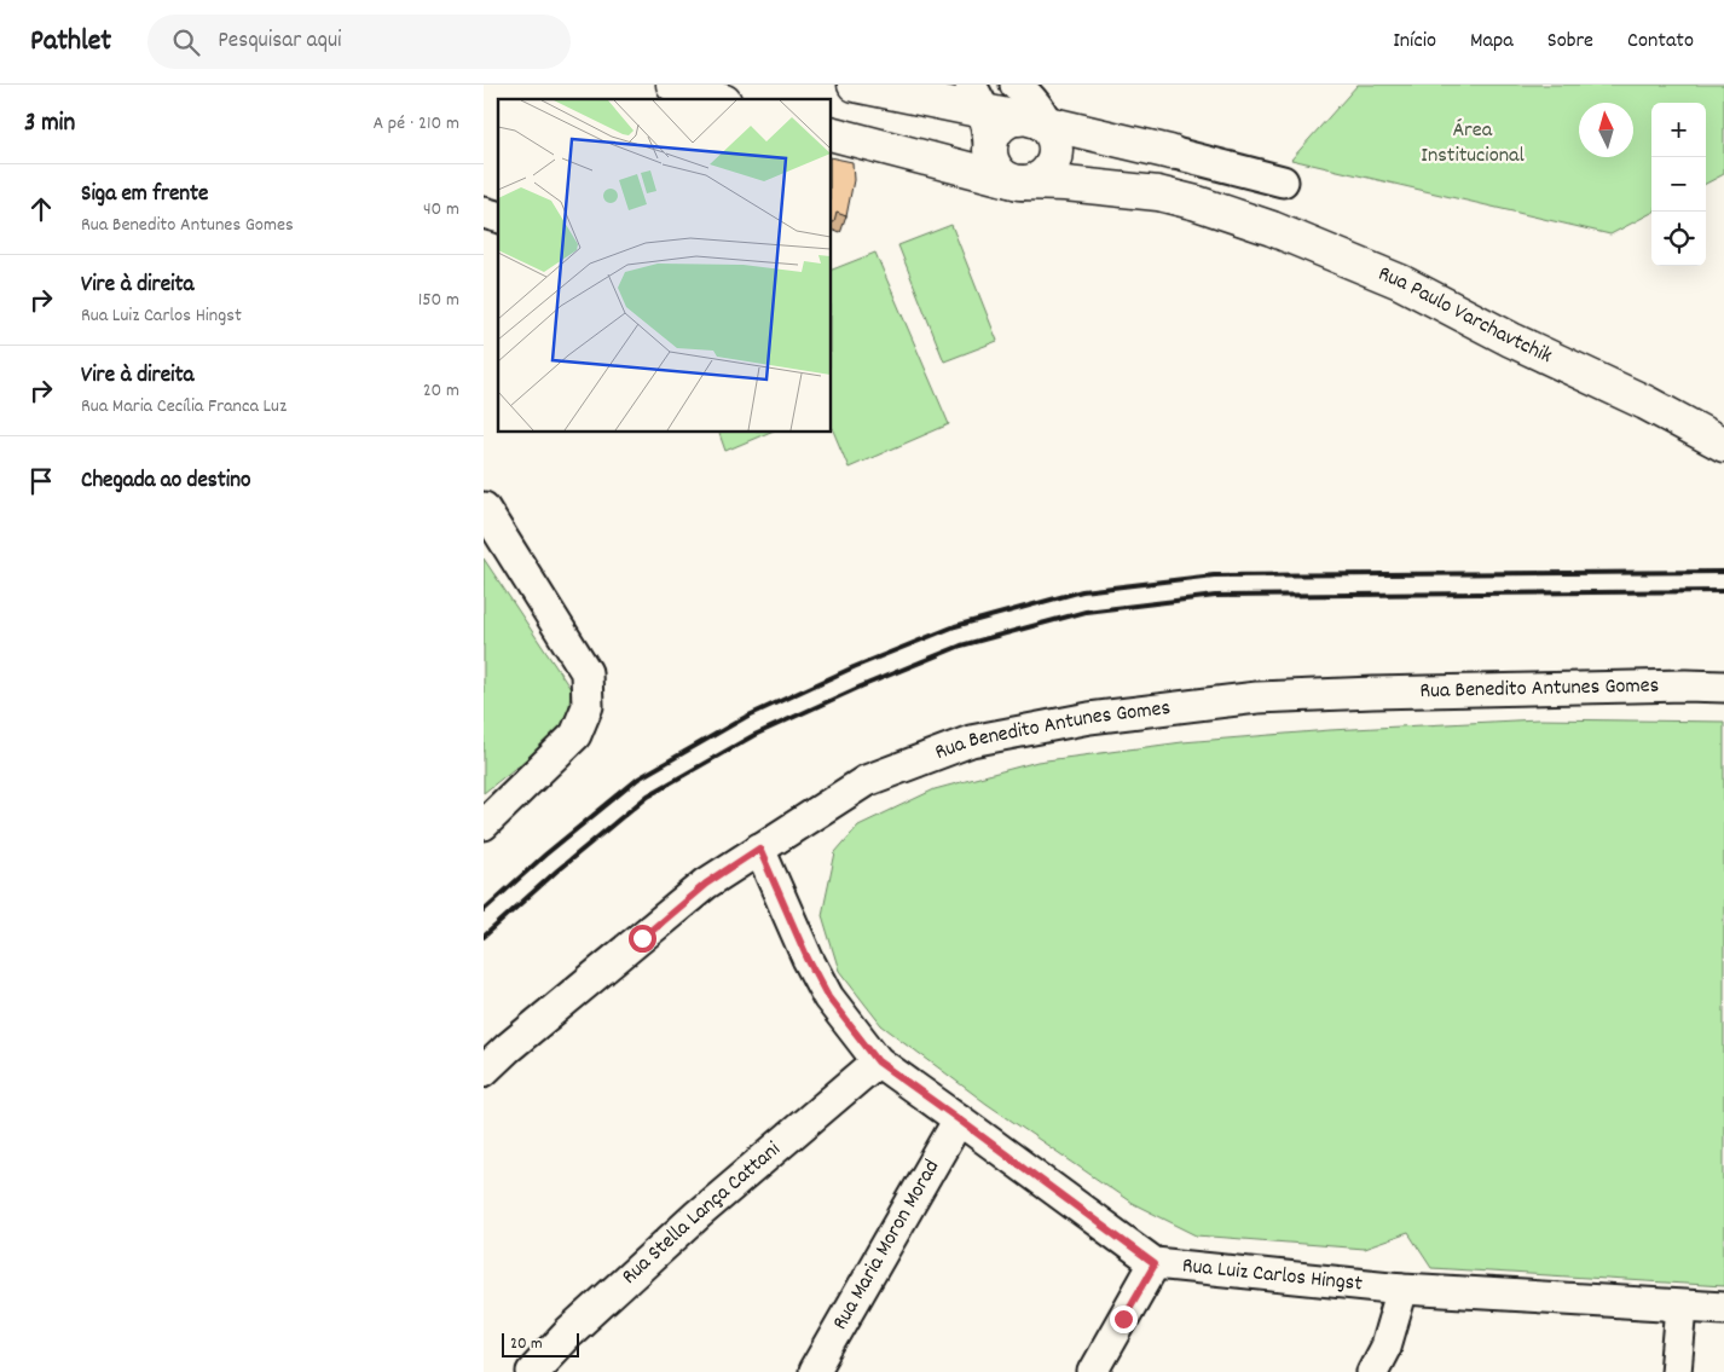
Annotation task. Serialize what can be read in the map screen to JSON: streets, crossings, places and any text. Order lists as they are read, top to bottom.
{
  "streets": {
    "street": [
      "Rua Paulo Varchavtchik",
      "Rua Benedito Antunes Gomes",
      "Rua Stella Lança Cattani",
      "Rua Maria Moron Morad",
      "Rua Luiz Carlos Hingst"
    ]
  },
  "crossings": [
    ["Rua Benedito Antunes Gomes", "Rua Luiz Carlos Hingst"],
    ["Rua Stella Lança Cattani", "Rua Luiz Carlos Hingst"],
    ["Rua Maria Moron Morad", "Rua Luiz Carlos Hingst"]
  ],
  "parks": ["Área Institucional"],
  "scale_bar": "20 m",
  "north": "top",
  "page": {
    "header": "Pathlet",
    "search": "Pesquisar aqui",
    "nav": [
      "Início",
      "Mapa",
      "Sobre",
      "Contato"
    ],
    "heading": ["3 min", "A pé · 210 m"],
    "map_buttons": ["+", "−"],
    "list": [
      ["Siga em frente", "Rua Benedito Antunes Gomes", "40 m"],
      ["Vire à direita", "Rua Luiz Carlos Hingst", "150 m"],
      ["Vire à direita", "Rua Maria Cecília Franca Luz", "20 m"],
      "Chegada ao destino"
    ],
    "scale": "20 m"
  }
}
